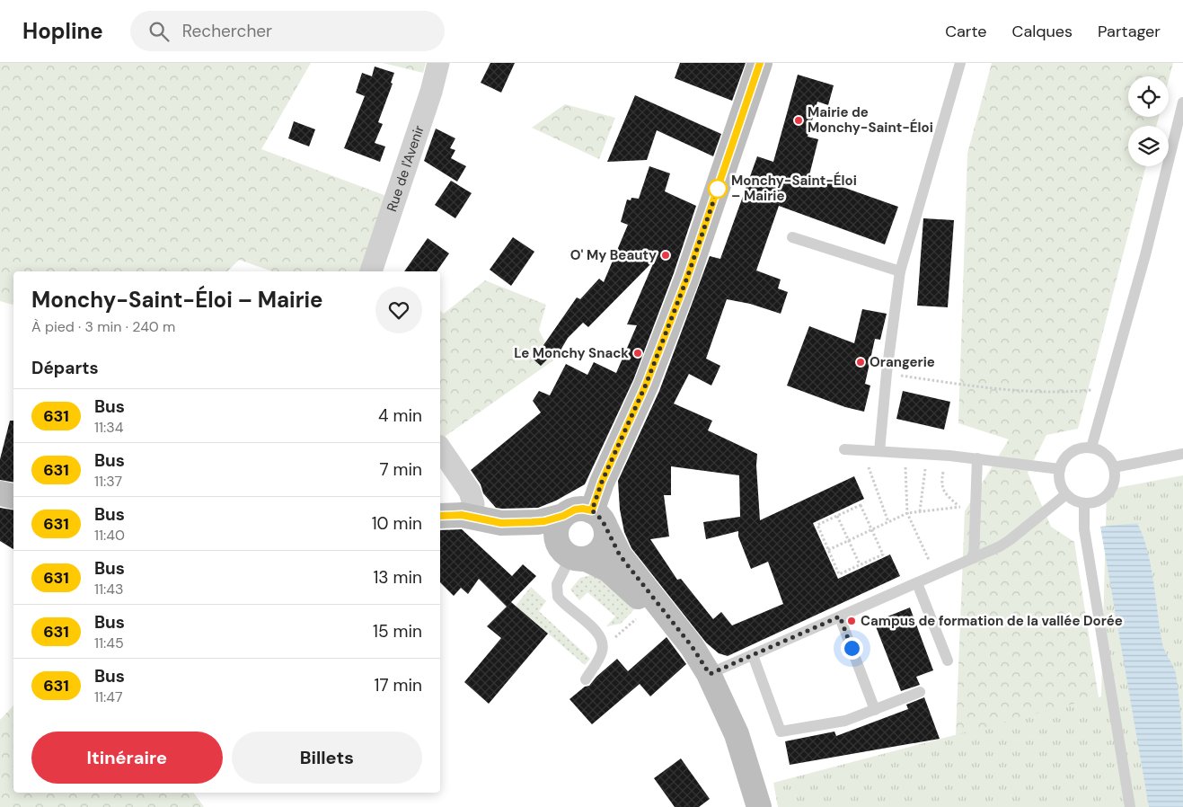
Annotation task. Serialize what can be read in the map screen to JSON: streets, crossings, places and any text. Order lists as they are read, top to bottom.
{
  "streets": {
    "street": ["Rue de l'Avenir"]
  },
  "places": [
    "Mairie de Monchy-Saint-Éloi",
    "Monchy-Saint-Éloi – Mairie",
    "O' My Beauty",
    "Le Monchy Snack",
    "Orangerie",
    "Campus de formation de la vallée Dorée"
  ],
  "lines": ["bus line 631"],
  "page": {
    "header": "Hopline",
    "search": "Rechercher",
    "nav": ["Carte", "Calques", "Partager"],
    "heading": [
      ["Monchy-Saint-Éloi – Mairie", "À pied · 3 min · 240 m"],
      "Départs"
    ],
    "list": [
      {
        "mark": "631",
        "name": "Bus",
        "note": "11:34",
        "value": "4 min"
      },
      {
        "mark": "631",
        "name": "Bus",
        "note": "11:37",
        "value": "7 min"
      },
      {
        "mark": "631",
        "name": "Bus",
        "note": "11:40",
        "value": "10 min"
      },
      {
        "mark": "631",
        "name": "Bus",
        "note": "11:43",
        "value": "13 min"
      },
      {
        "mark": "631",
        "name": "Bus",
        "note": "11:45",
        "value": "15 min"
      },
      {
        "mark": "631",
        "name": "Bus",
        "note": "11:47",
        "value": "17 min"
      }
    ],
    "buttons": ["Itinéraire", "Billets"]
  }
}
